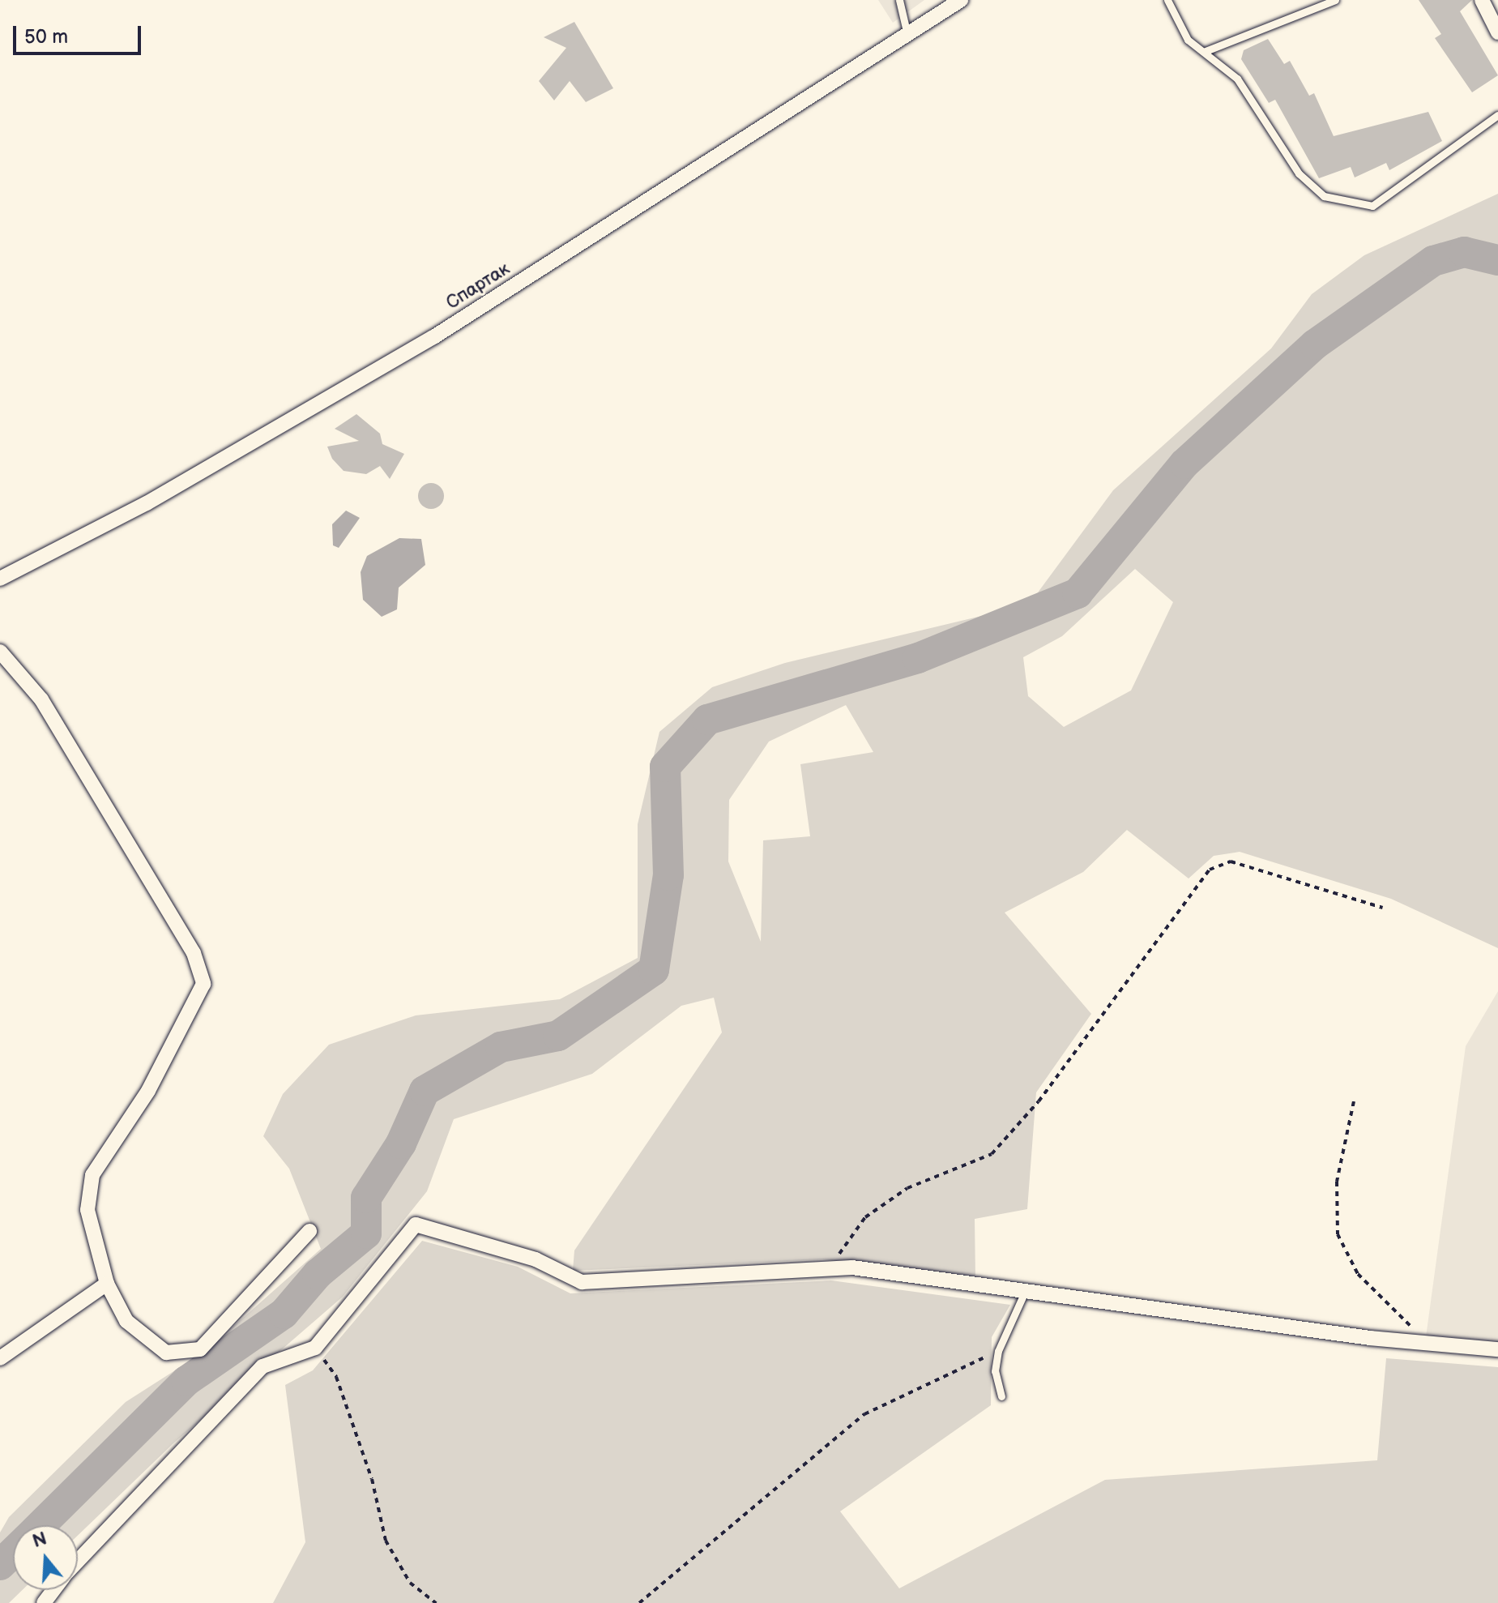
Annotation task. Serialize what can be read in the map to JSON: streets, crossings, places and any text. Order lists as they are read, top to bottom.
{
  "streets": {
    "street": ["Спартак"]
  },
  "scale_bar": "50 m",
  "north": "top"
}
